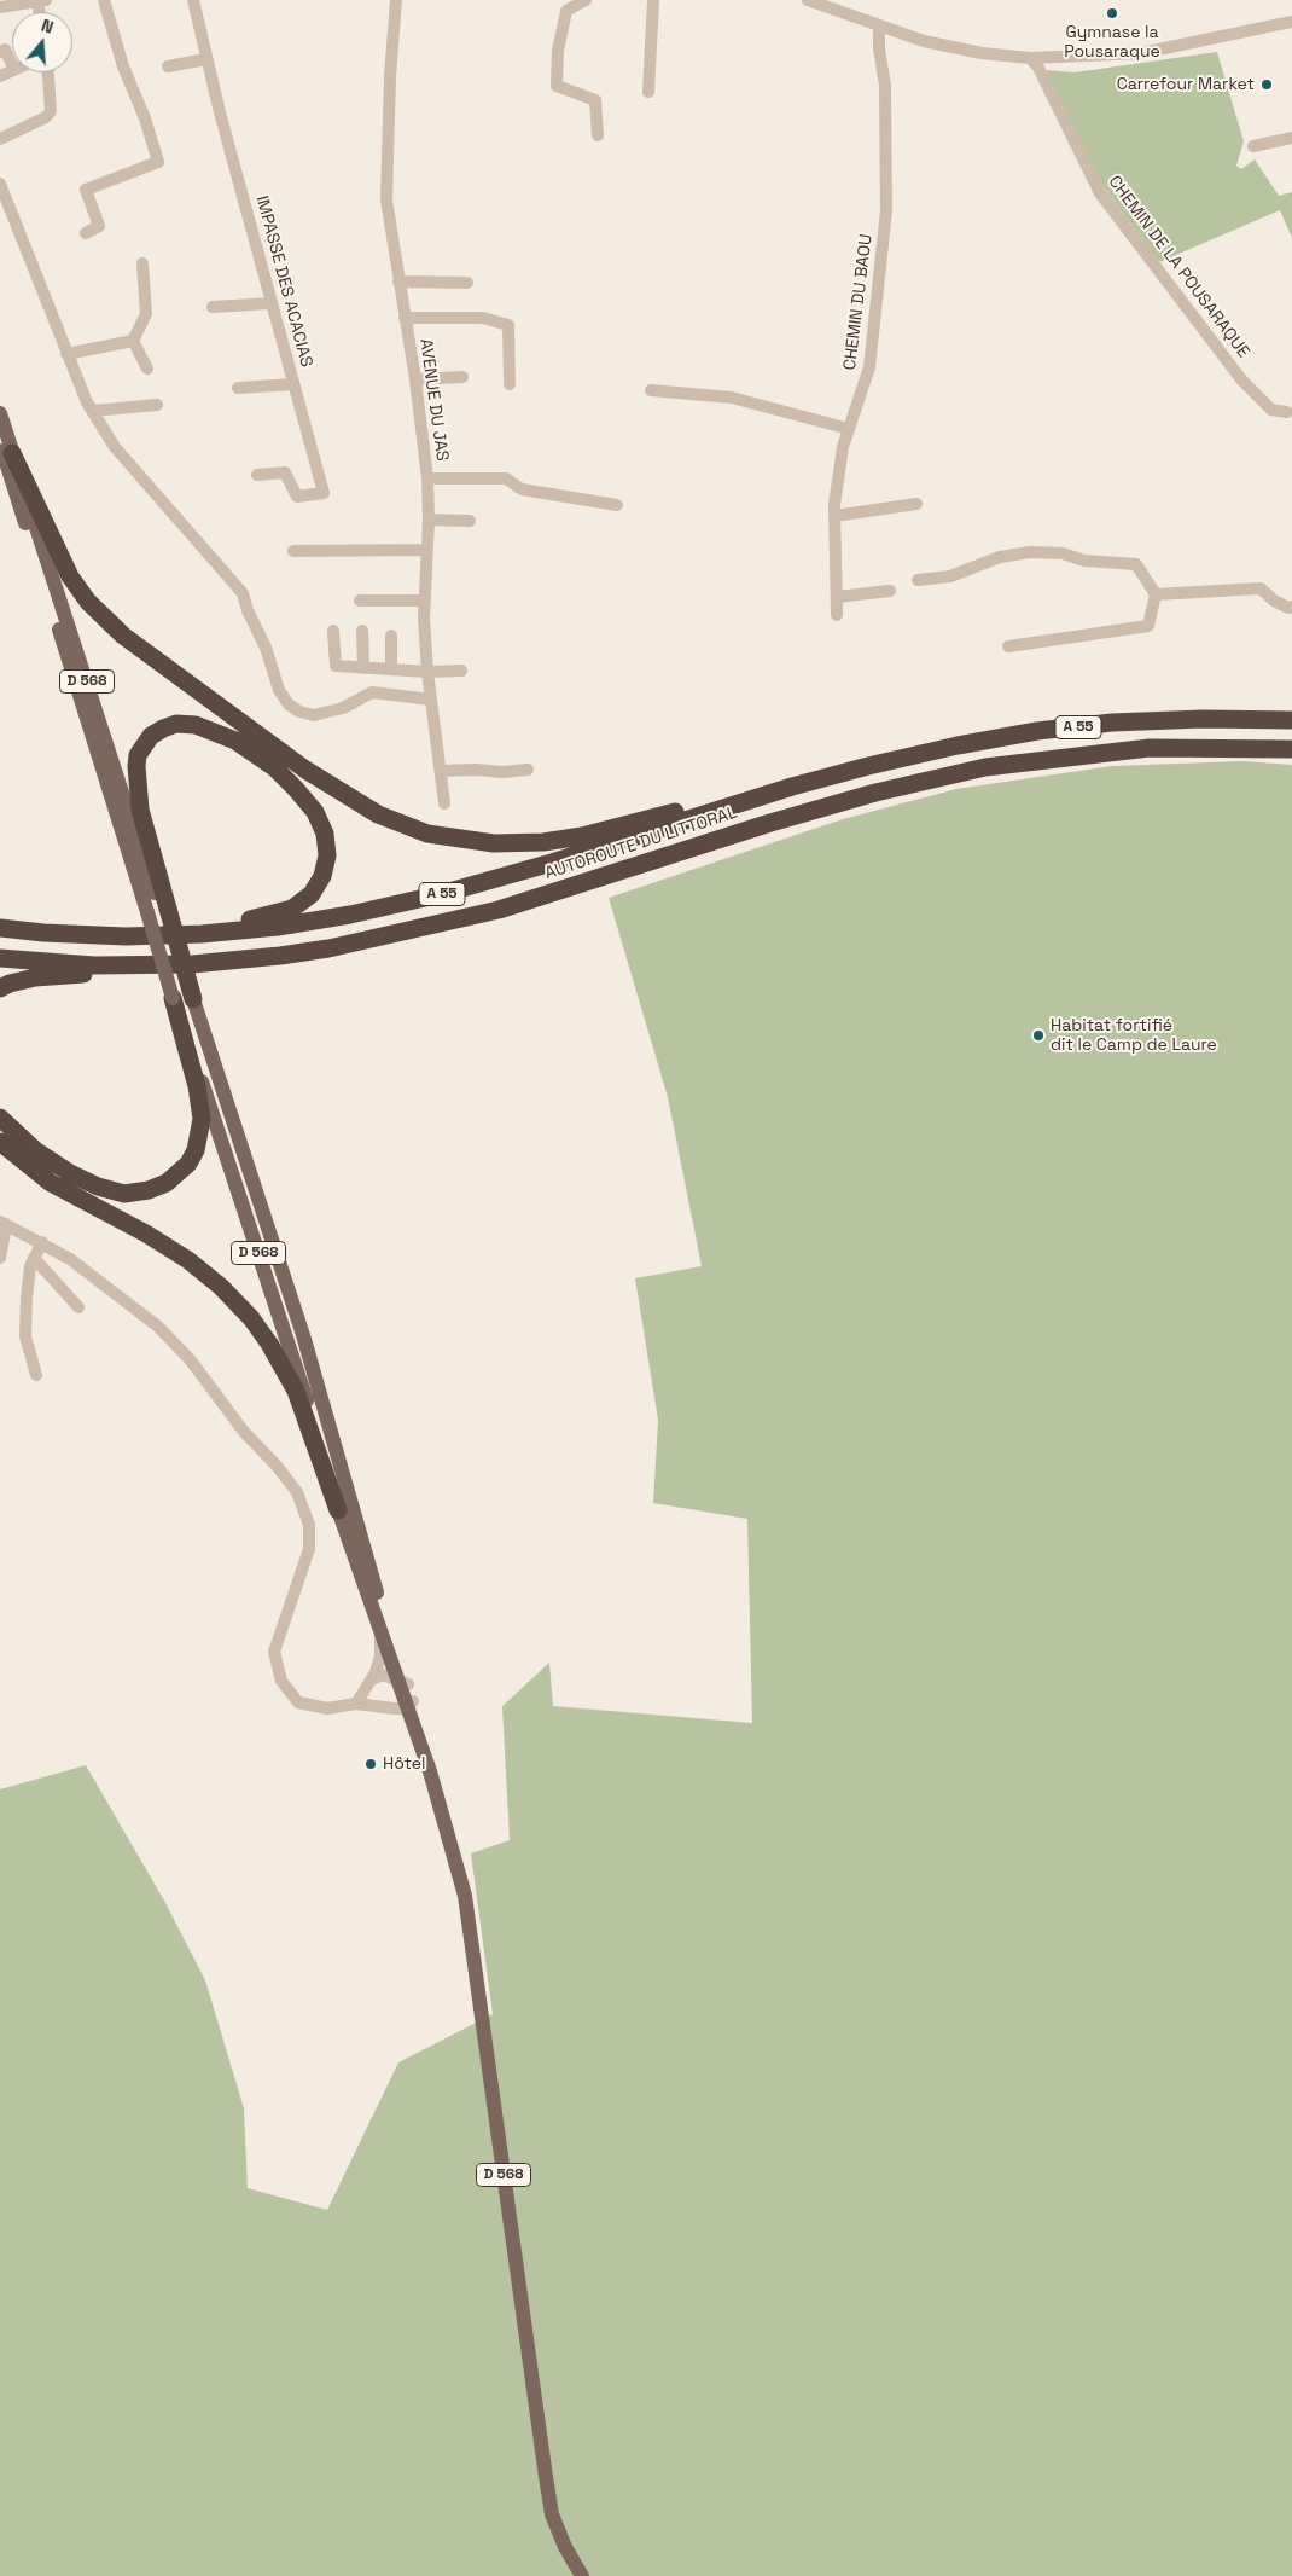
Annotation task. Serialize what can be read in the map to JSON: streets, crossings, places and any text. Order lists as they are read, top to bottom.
{
  "streets": {
    "highway": ["A 55", "AUTOROUTE DU LITTORAL"],
    "main road": ["D 568"],
    "street": [
      "CHEMIN DE LA POUSARAQUE",
      "IMPASSE DES ACACIAS",
      "CHEMIN DU BAOU",
      "AVENUE DU JAS"
    ]
  },
  "places": [
    "Gymnase la Pousaraque",
    "Carrefour Market",
    "Habitat fortifié dit le Camp de Laure",
    "Hôtel"
  ],
  "north": "top"
}
